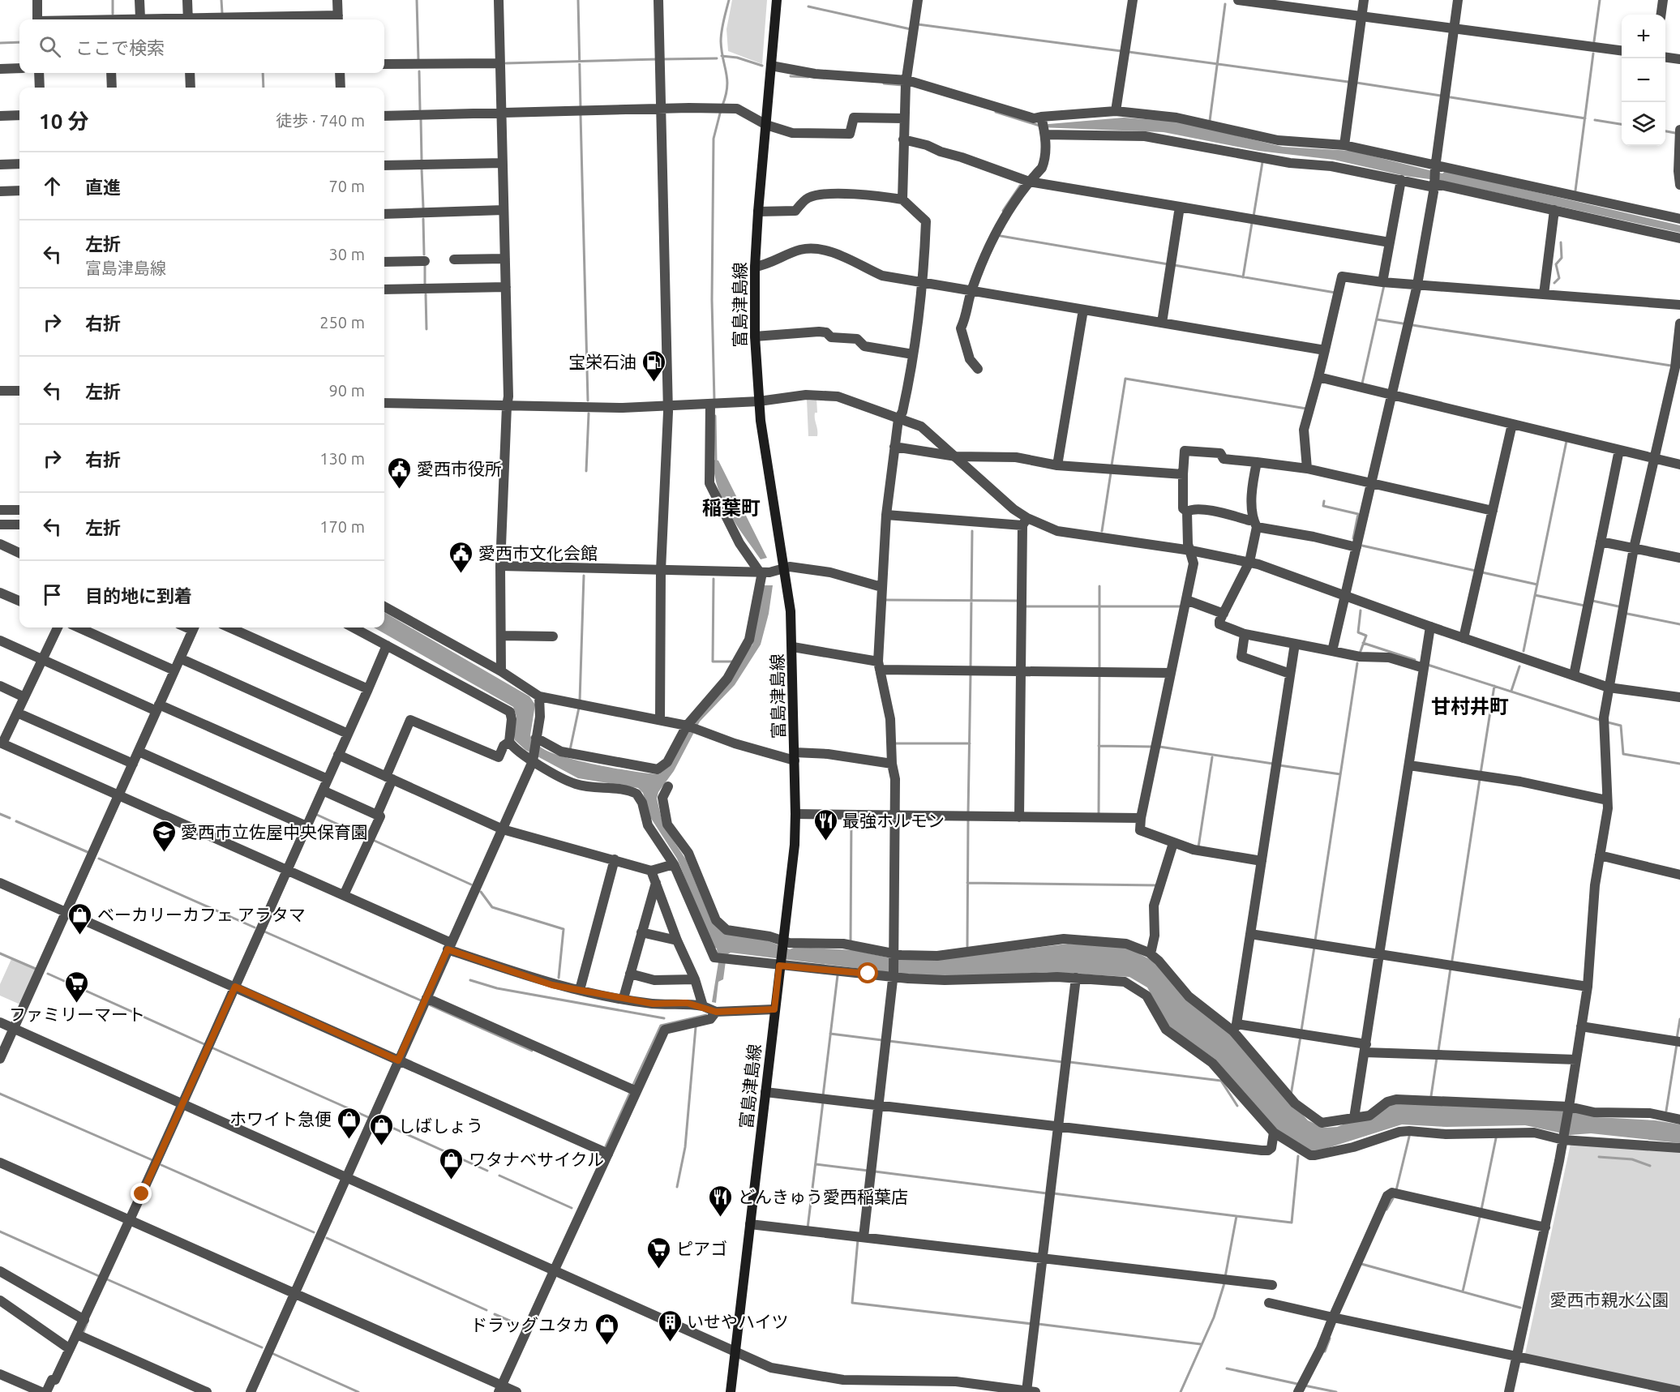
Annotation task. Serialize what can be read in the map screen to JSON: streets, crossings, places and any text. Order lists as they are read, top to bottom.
{
  "streets": {
    "main road": ["富島津島線"]
  },
  "districts": ["稲葉町", "甘村井町"],
  "parks": ["愛西市親水公園"],
  "places": {
    "fuel station": ["宝栄石油"],
    "public building": ["愛西市役所", "愛西市文化会館"],
    "restaurant": ["最強ホルモン", "どんきゅう愛西稲葉店"],
    "school or university": ["愛西市立佐屋中央保育園"],
    "shop": [
      "ベーカリーカフェ アラタマ",
      "ホワイト急便",
      "しばしょう",
      "ワタナベサイクル",
      "ドラッグユタカ"
    ],
    "supermarket": ["ファミリーマート", "ピアゴ"],
    "building": ["いせやハイツ"]
  },
  "page": {
    "map_buttons": ["+", "−"],
    "search": "ここで検索",
    "heading": ["10 分", "徒歩 · 740 m"],
    "list": [
      ["直進", "70 m"],
      ["左折", "富島津島線", "30 m"],
      ["右折", "250 m"],
      ["左折", "90 m"],
      ["右折", "130 m"],
      ["左折", "170 m"],
      "目的地に到着"
    ]
  }
}
